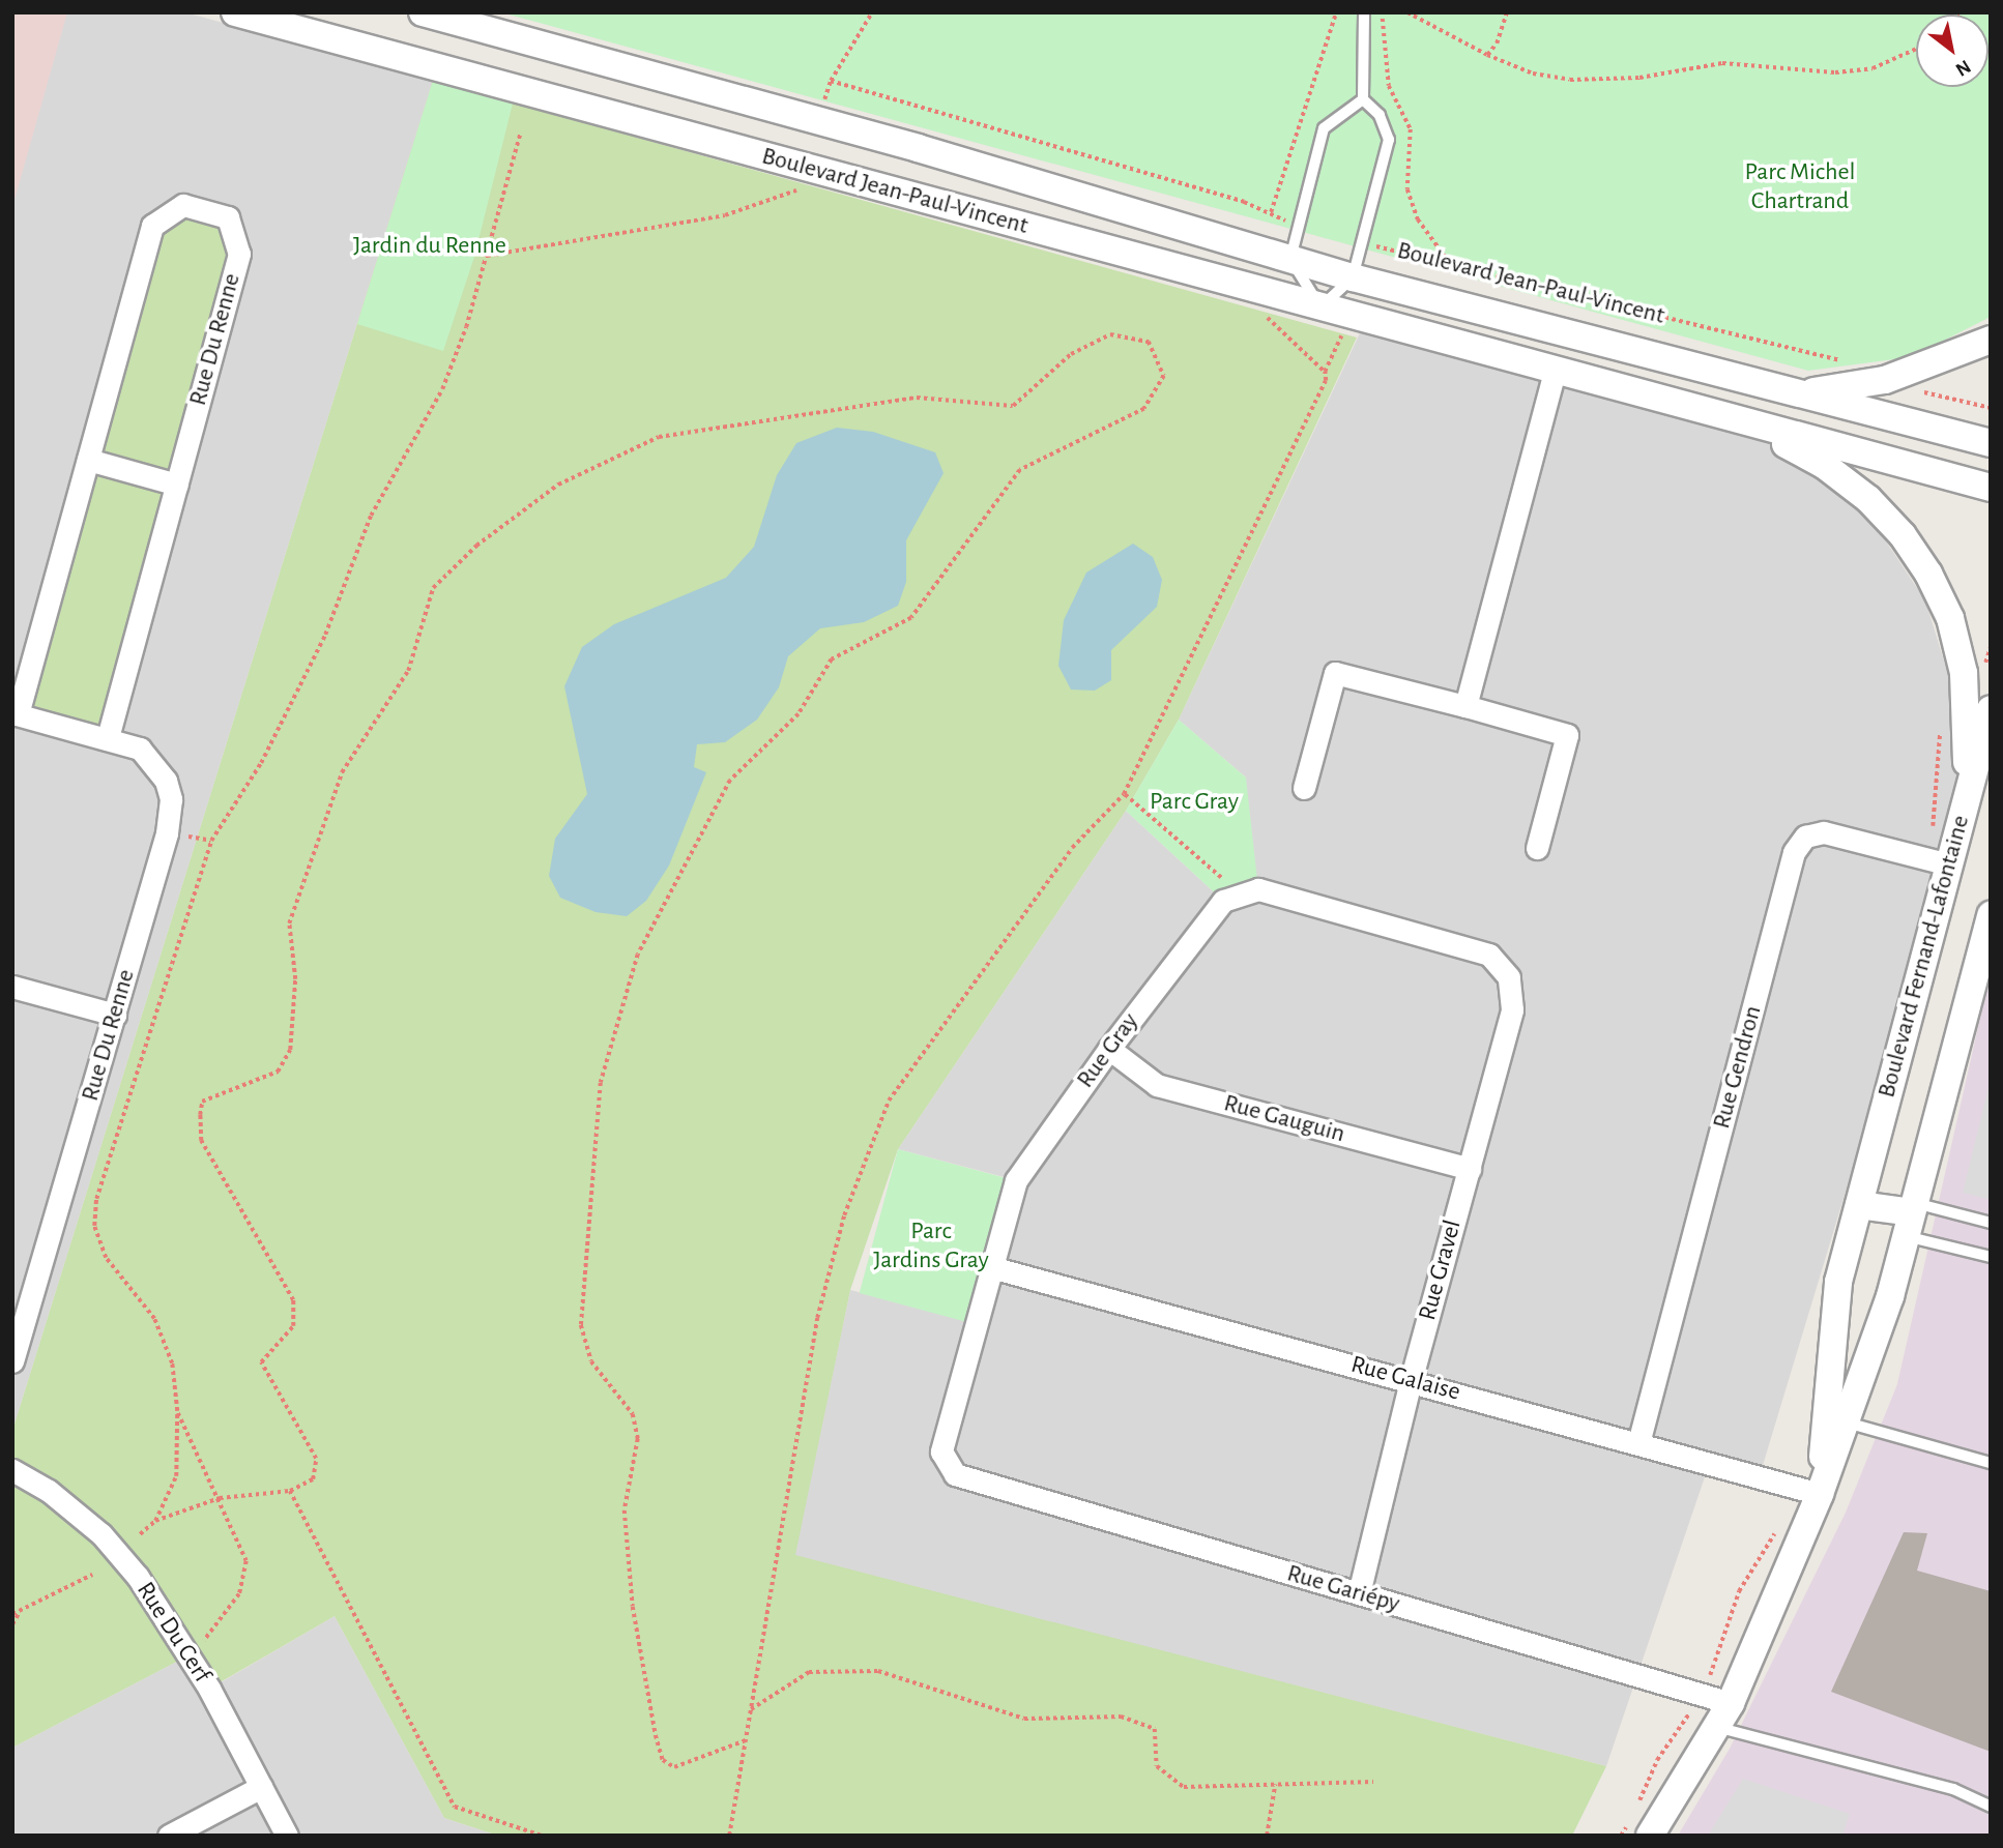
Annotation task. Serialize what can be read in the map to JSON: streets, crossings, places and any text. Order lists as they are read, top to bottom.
{
  "streets": {
    "street": [
      "Boulevard Jean-Paul-Vincent",
      "Rue Du Renne",
      "Boulevard Fernand-Lafontaine",
      "Rue Gray",
      "Rue Gendron",
      "Rue Gauguin",
      "Rue Gravel",
      "Rue Galaise",
      "Rue Gariépy",
      "Rue Du Cerf"
    ]
  },
  "crossings": [
    ["Boulevard Fernand-Lafontaine", "Rue Gendron"],
    ["Boulevard Fernand-Lafontaine", "Rue Galaise"],
    ["Boulevard Fernand-Lafontaine", "Rue Gariépy"],
    ["Rue Gray", "Rue Gauguin"],
    ["Rue Gray", "Rue Gravel"],
    ["Rue Gray", "Rue Galaise"],
    ["Rue Gray", "Rue Gariépy"],
    ["Rue Gendron", "Rue Galaise"],
    ["Rue Gauguin", "Rue Gravel"],
    ["Rue Gravel", "Rue Galaise"],
    ["Rue Gravel", "Rue Gariépy"]
  ],
  "parks": [
    "Parc Michel Chartrand",
    "Jardin du Renne",
    "Parc Gray",
    "Parc Jardins Gray"
  ],
  "north": "bottom right"
}
